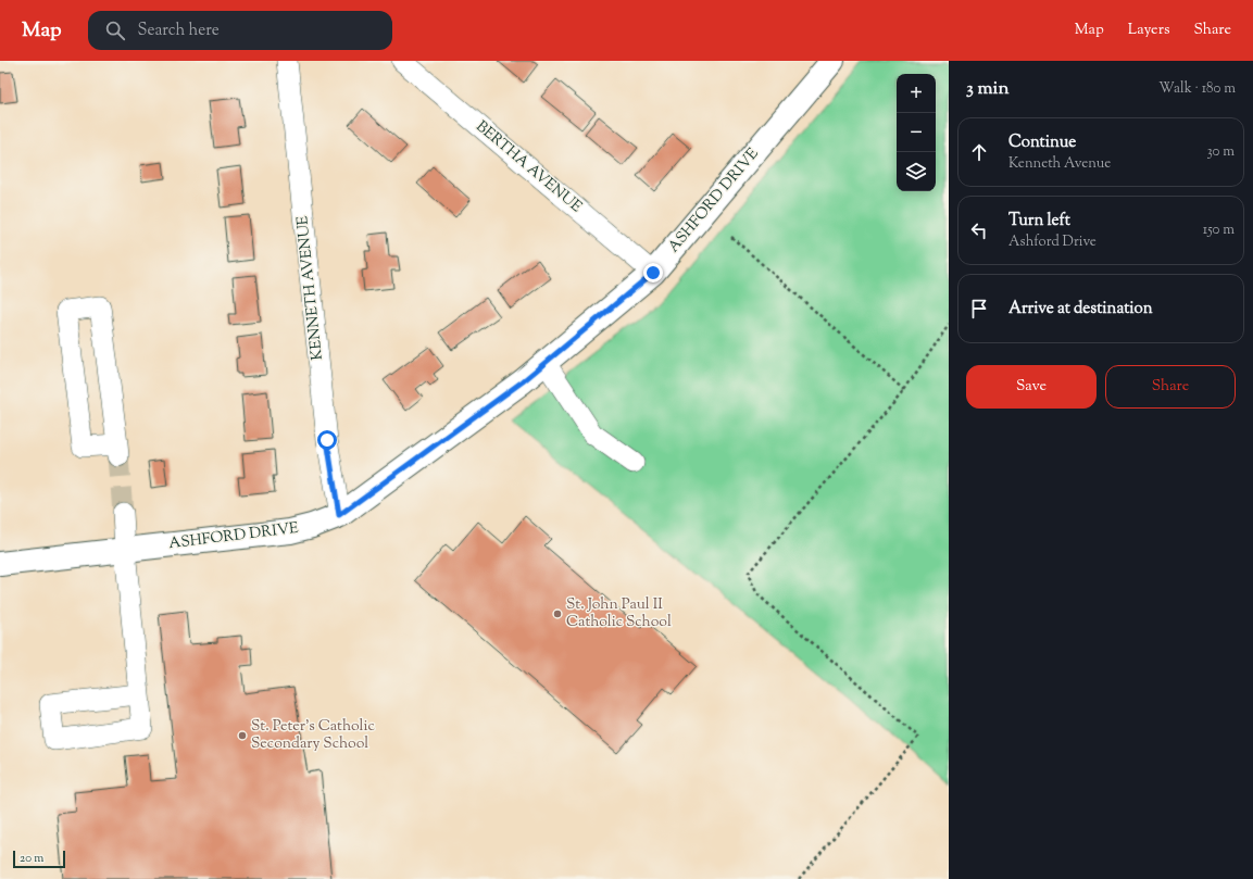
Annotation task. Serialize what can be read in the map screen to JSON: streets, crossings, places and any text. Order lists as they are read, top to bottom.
{
  "streets": {
    "main road": ["ASHFORD DRIVE"],
    "street": ["BERTHA AVENUE", "KENNETH AVENUE"]
  },
  "crossings": [
    ["BERTHA AVENUE", "ASHFORD DRIVE"],
    ["ASHFORD DRIVE", "KENNETH AVENUE"]
  ],
  "places": ["St. John Paul II Catholic School", "St. Peter's Catholic Secondary School"],
  "scale_bar": "20 m",
  "page": {
    "header": "Map",
    "search": "Search here",
    "nav": ["Map", "Layers", "Share"],
    "heading": ["3 min", "Walk · 180 m"],
    "map_buttons": ["+", "−"],
    "list": [
      ["Continue", "Kenneth Avenue", "30 m"],
      ["Turn left", "Ashford Drive", "150 m"],
      "Arrive at destination"
    ],
    "buttons": ["Save", "Share"],
    "scale": "20 m"
  }
}
